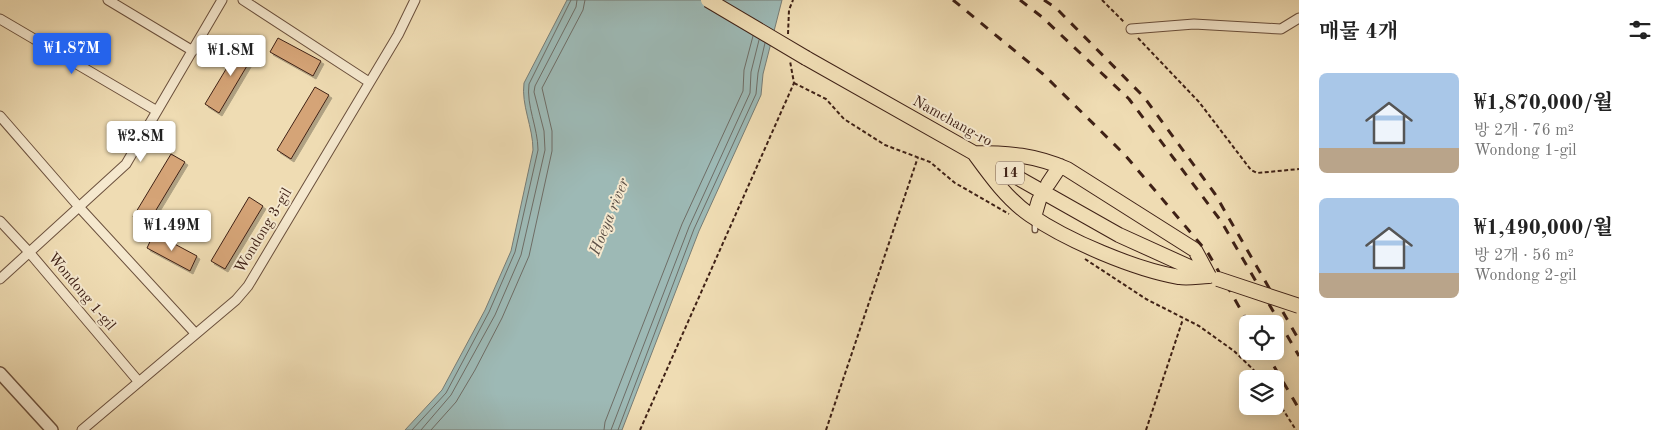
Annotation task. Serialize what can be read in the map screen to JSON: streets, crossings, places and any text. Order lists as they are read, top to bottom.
{
  "streets": {
    "main road": ["Namchang-ro", "14"],
    "street": ["Wondong 3-gil", "Wondong 1-gil"]
  },
  "crossings": [
    ["Wondong 3-gil", "Wondong 1-gil"]
  ],
  "water": ["Hoeya river"],
  "page": {
    "heading": "매물 4개",
    "price": [
      "₩1.87M",
      "₩1.8M",
      "₩2.8M",
      "₩1.49M"
    ],
    "list": [
      {
        "name": "₩1,870,000/월",
        "note": "방 2개 · 76 m² · Wondong 1-gil"
      },
      {
        "name": "₩1,490,000/월",
        "note": "방 2개 · 56 m² · Wondong 2-gil"
      }
    ]
  }
}
